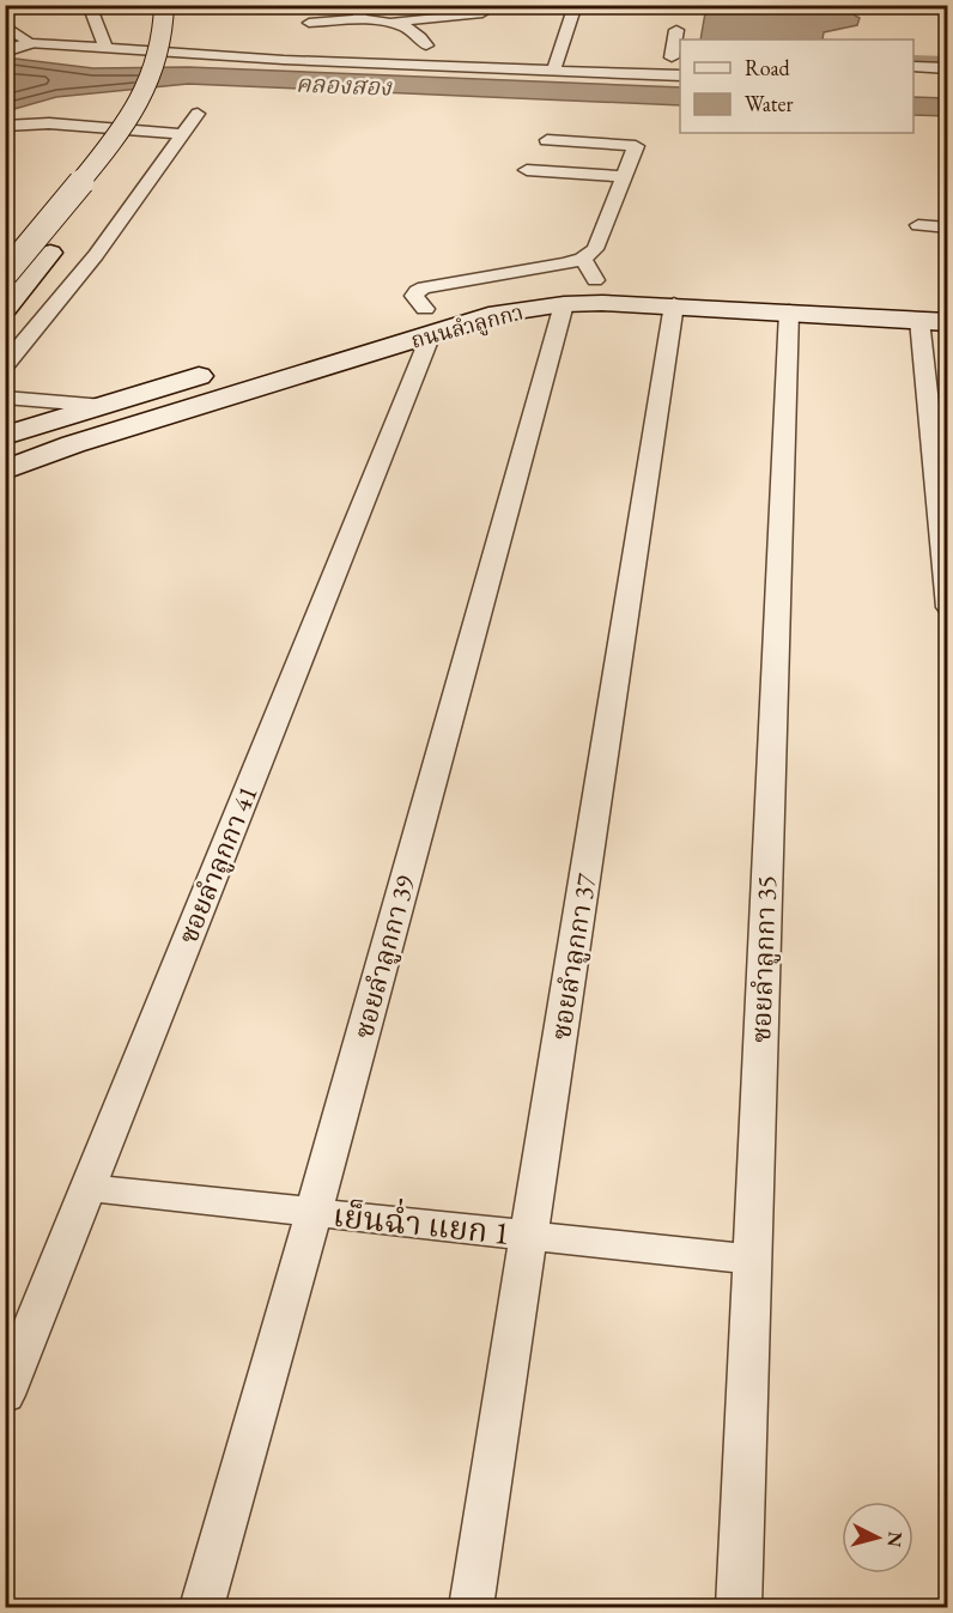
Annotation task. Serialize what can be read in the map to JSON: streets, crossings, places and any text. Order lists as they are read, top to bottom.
{
  "streets": {
    "main road": ["ถนนลำลูกกา"],
    "street": [
      "ซอยลำลูกกา 41",
      "ซอยลำลูกกา 39",
      "ซอยลำลูกกา 37",
      "ซอยลำลูกกา 35",
      "เย็นฉ่ำ แยก 1"
    ]
  },
  "crossings": [
    ["ถนนลำลูกกา", "ซอยลำลูกกา 41"],
    ["ถนนลำลูกกา", "ซอยลำลูกกา 39"],
    ["ถนนลำลูกกา", "ซอยลำลูกกา 37"],
    ["ถนนลำลูกกา", "ซอยลำลูกกา 35"],
    ["ซอยลำลูกกา 41", "เย็นฉ่ำ แยก 1"],
    ["ซอยลำลูกกา 39", "เย็นฉ่ำ แยก 1"],
    ["ซอยลำลูกกา 37", "เย็นฉ่ำ แยก 1"],
    ["ซอยลำลูกกา 35", "เย็นฉ่ำ แยก 1"]
  ],
  "water": ["คลองสอง"],
  "legend": ["Road", "Water"],
  "north": "right"
}
